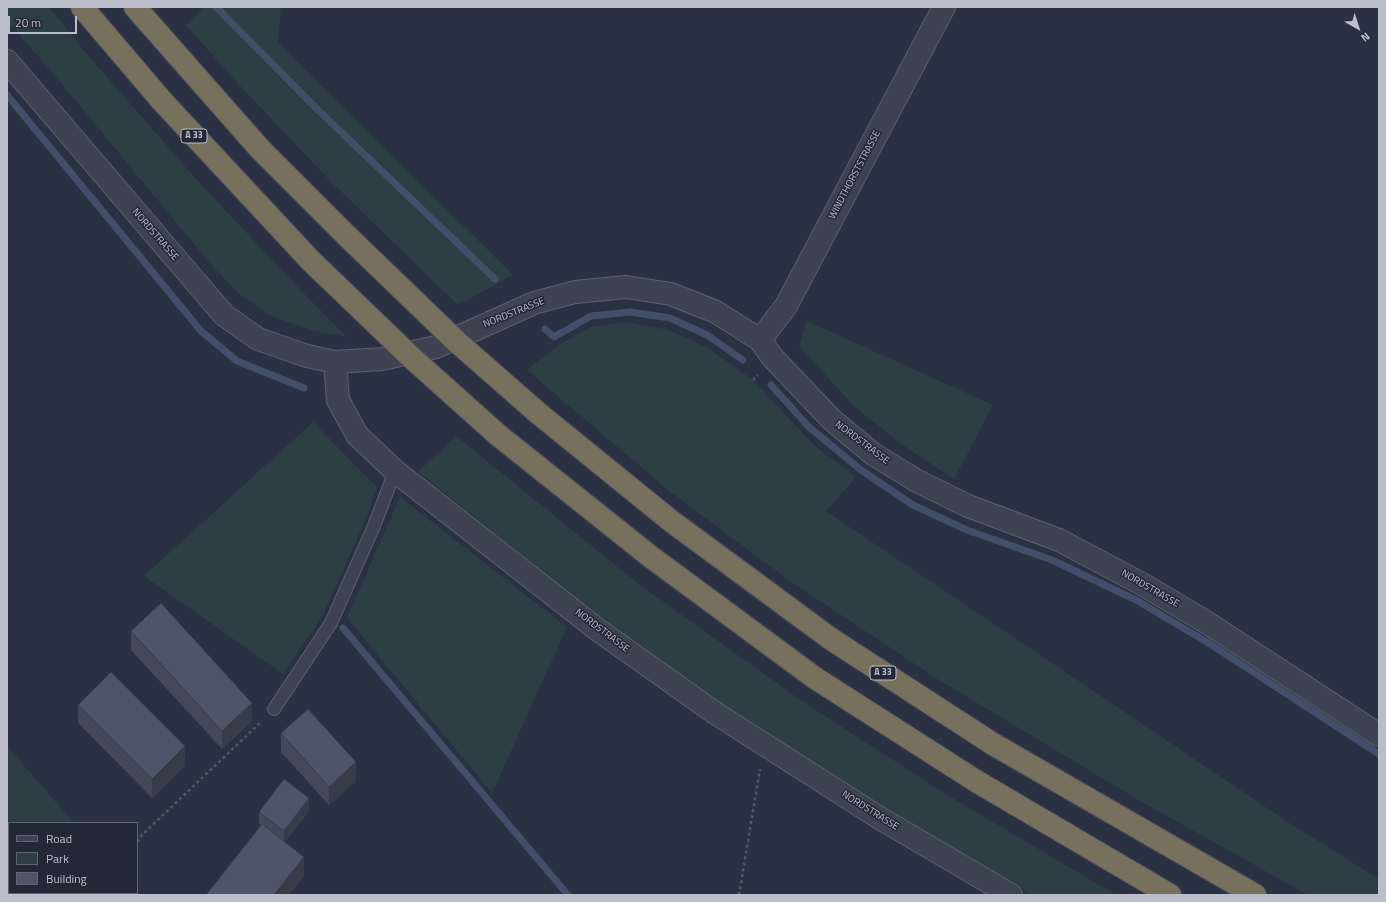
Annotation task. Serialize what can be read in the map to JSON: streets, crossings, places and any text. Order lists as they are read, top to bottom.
{
  "streets": {
    "highway": ["A 33"],
    "street": ["WINDTHORSTSTRASSE", "NORDSTRASSE"]
  },
  "crossings": [
    ["WINDTHORSTSTRASSE", "NORDSTRASSE"]
  ],
  "legend": ["Road", "Park", "Building"],
  "scale_bar": "20 m",
  "north": "bottom right"
}
